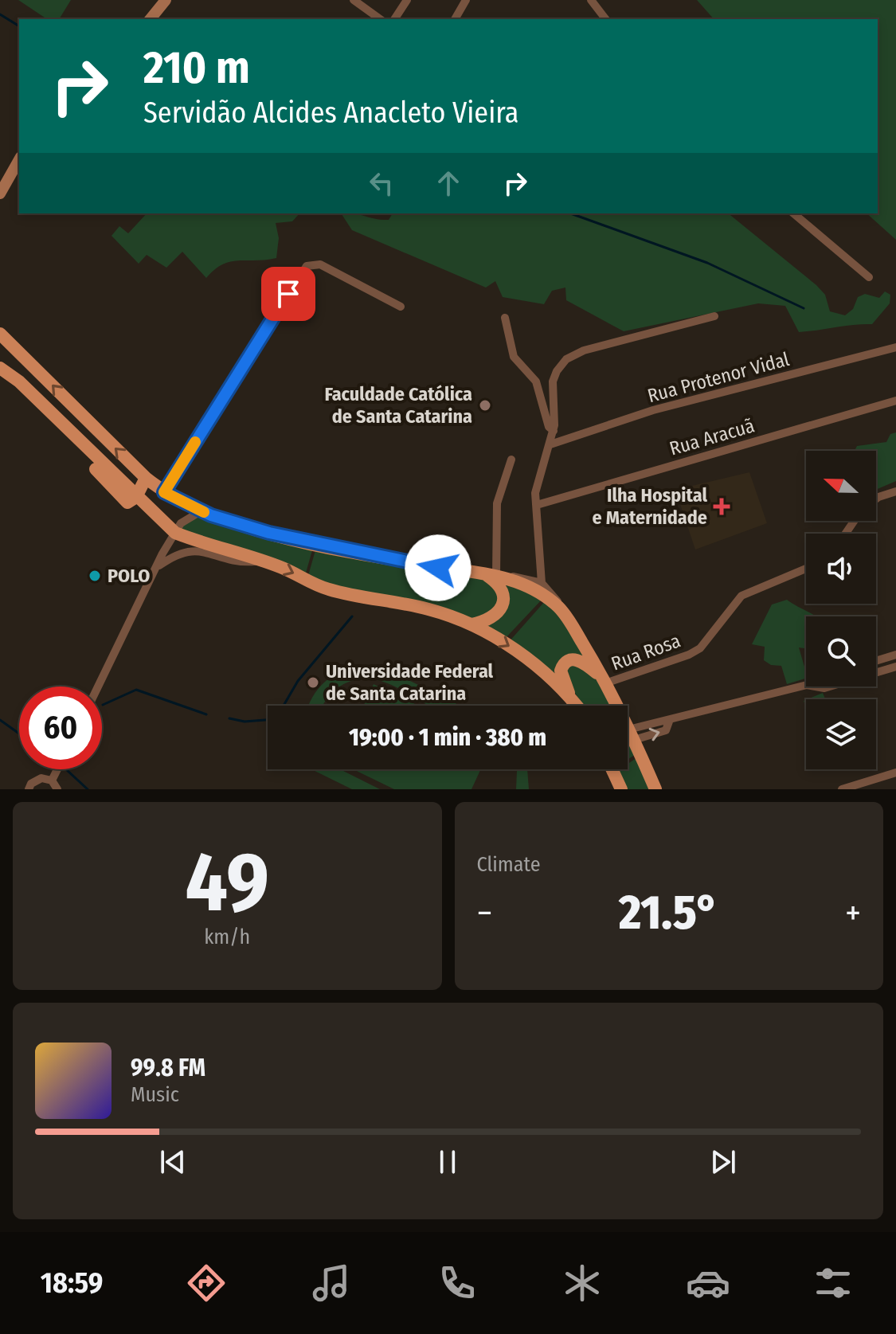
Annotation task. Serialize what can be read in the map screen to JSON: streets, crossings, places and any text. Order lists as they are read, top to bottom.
{
  "streets": {
    "street": ["Rua Protenor Vidal", "Rua Aracuã", "Rua Rosa"]
  },
  "places": {
    "other": ["Faculdade Católica de Santa Catarina", "POLO", "Universidade Federal de Santa Catarina"],
    "health": ["Ilha Hospital e Maternidade"]
  },
  "north": "left",
  "page": {
    "turn": ["210 m", "Servidão Alcides Anacleto Vieira"],
    "limit": "60",
    "trip": "19:00 · 1 min · 380 m",
    "tile": [
      ["49", "km/h"],
      "Climate"
    ],
    "heat": ["−", "21.5°", "+"],
    "song": ["99.8 FM", "Music"],
    "tabs": "18:59"
  }
}
